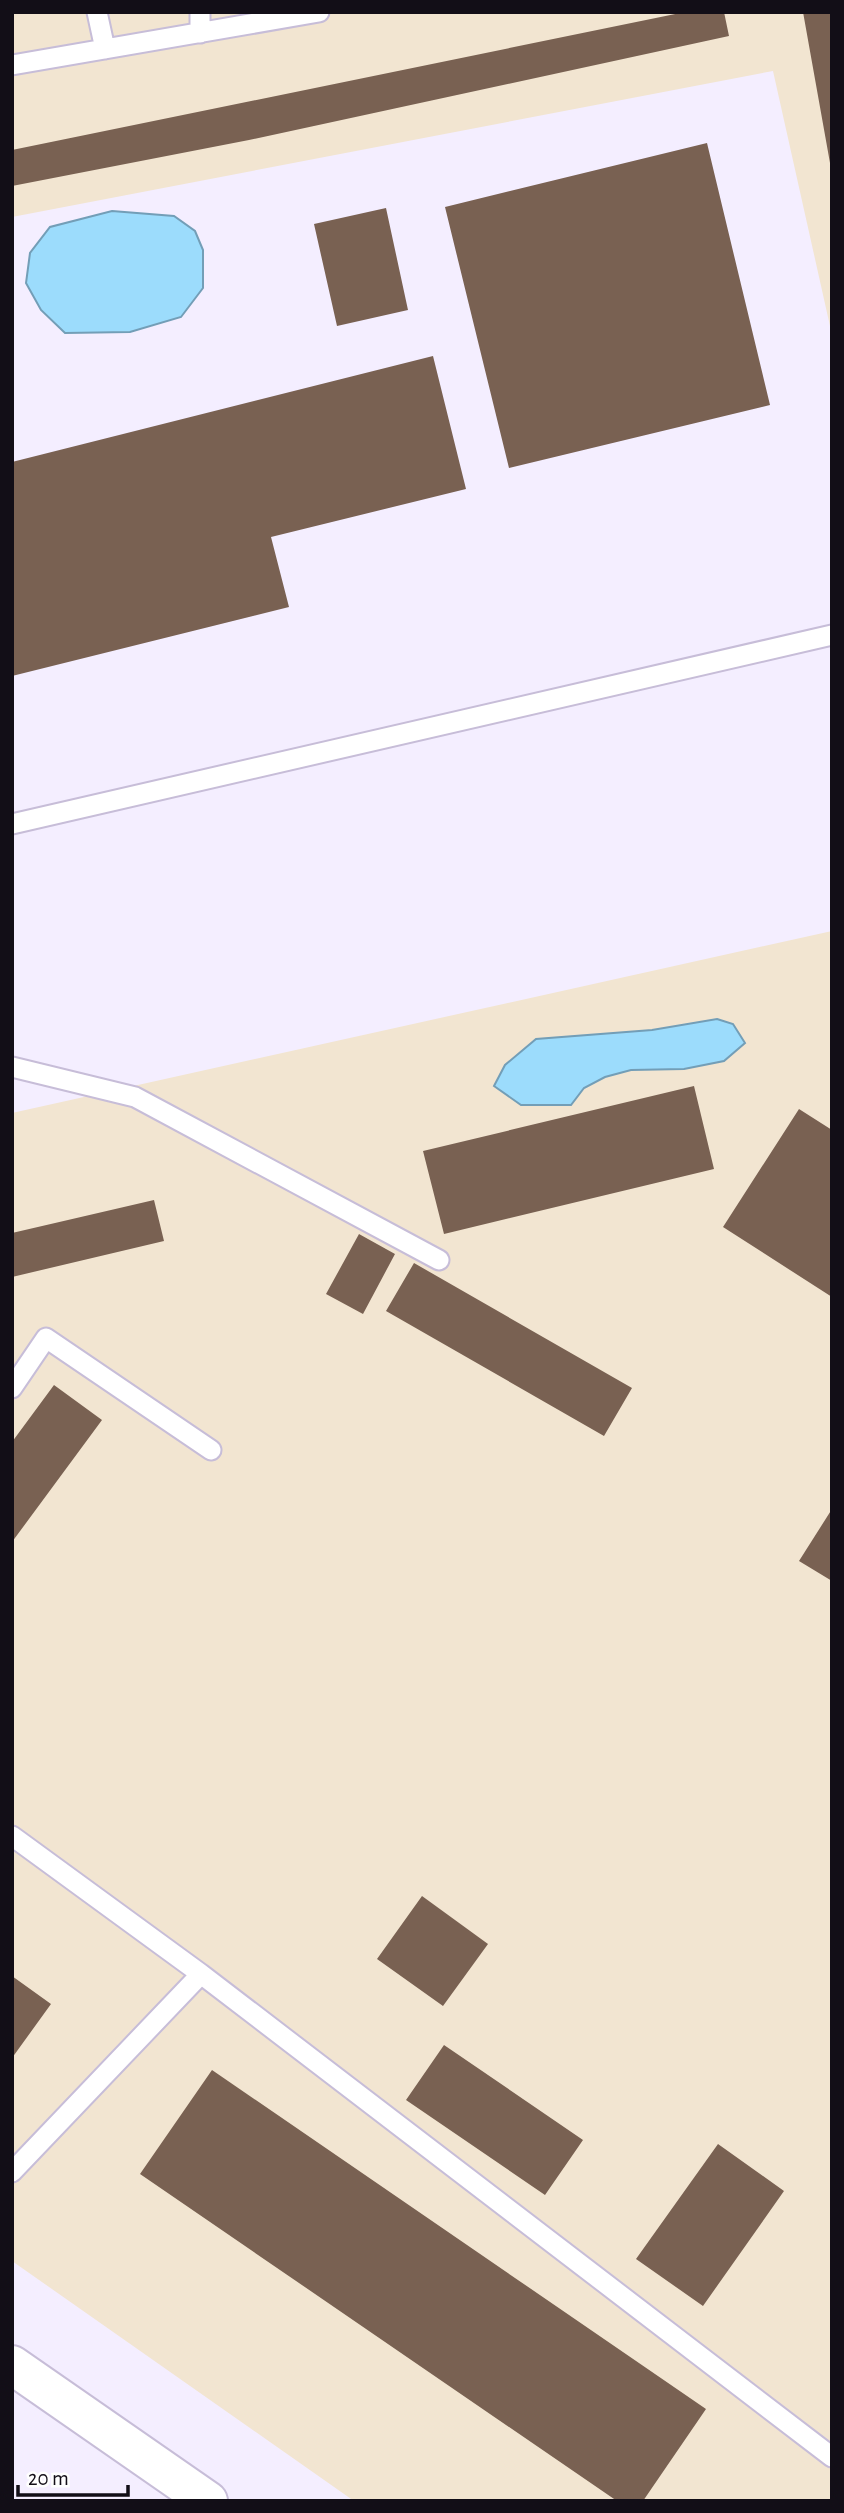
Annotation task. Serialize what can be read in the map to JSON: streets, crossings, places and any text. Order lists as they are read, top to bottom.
{
  "scale_bar": "20 m"
}
